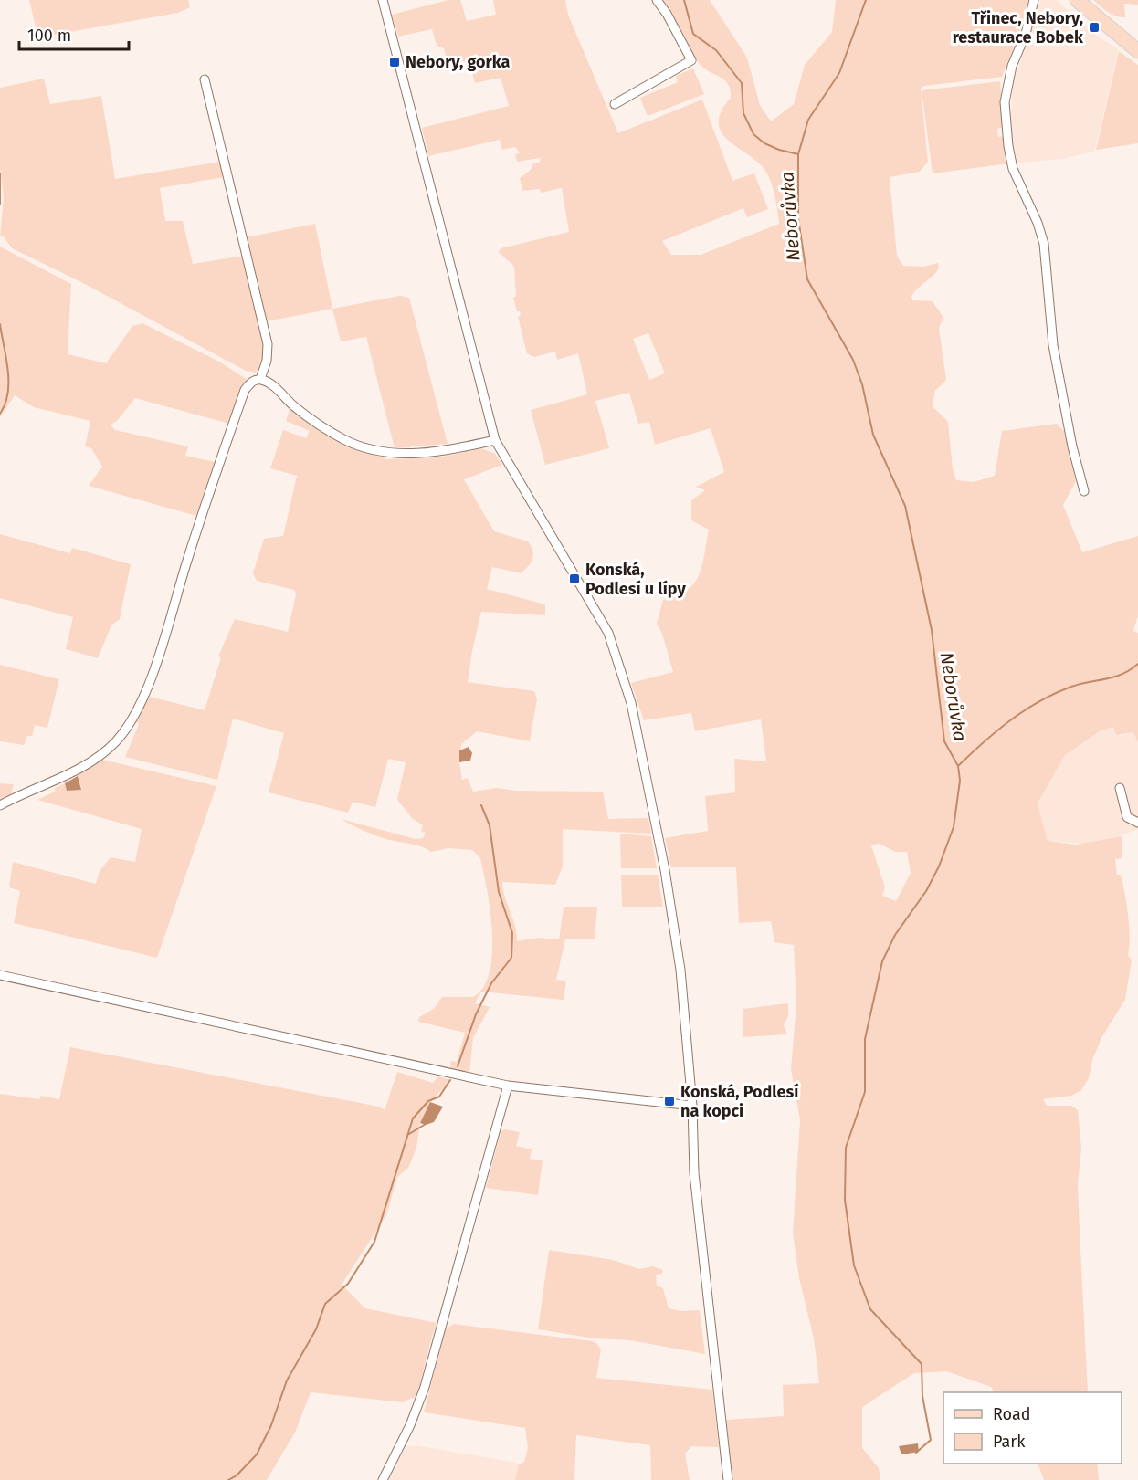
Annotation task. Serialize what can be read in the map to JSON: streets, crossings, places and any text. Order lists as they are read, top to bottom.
{
  "water": ["Neborůvka"],
  "places": {
    "transit": [
      "Třinec, Nebory, restaurace Bobek",
      "Nebory, gorka",
      "Konská, Podlesí u lípy",
      "Konská, Podlesí na kopci"
    ]
  },
  "legend": ["Road", "Park"],
  "scale_bar": "100 m"
}
